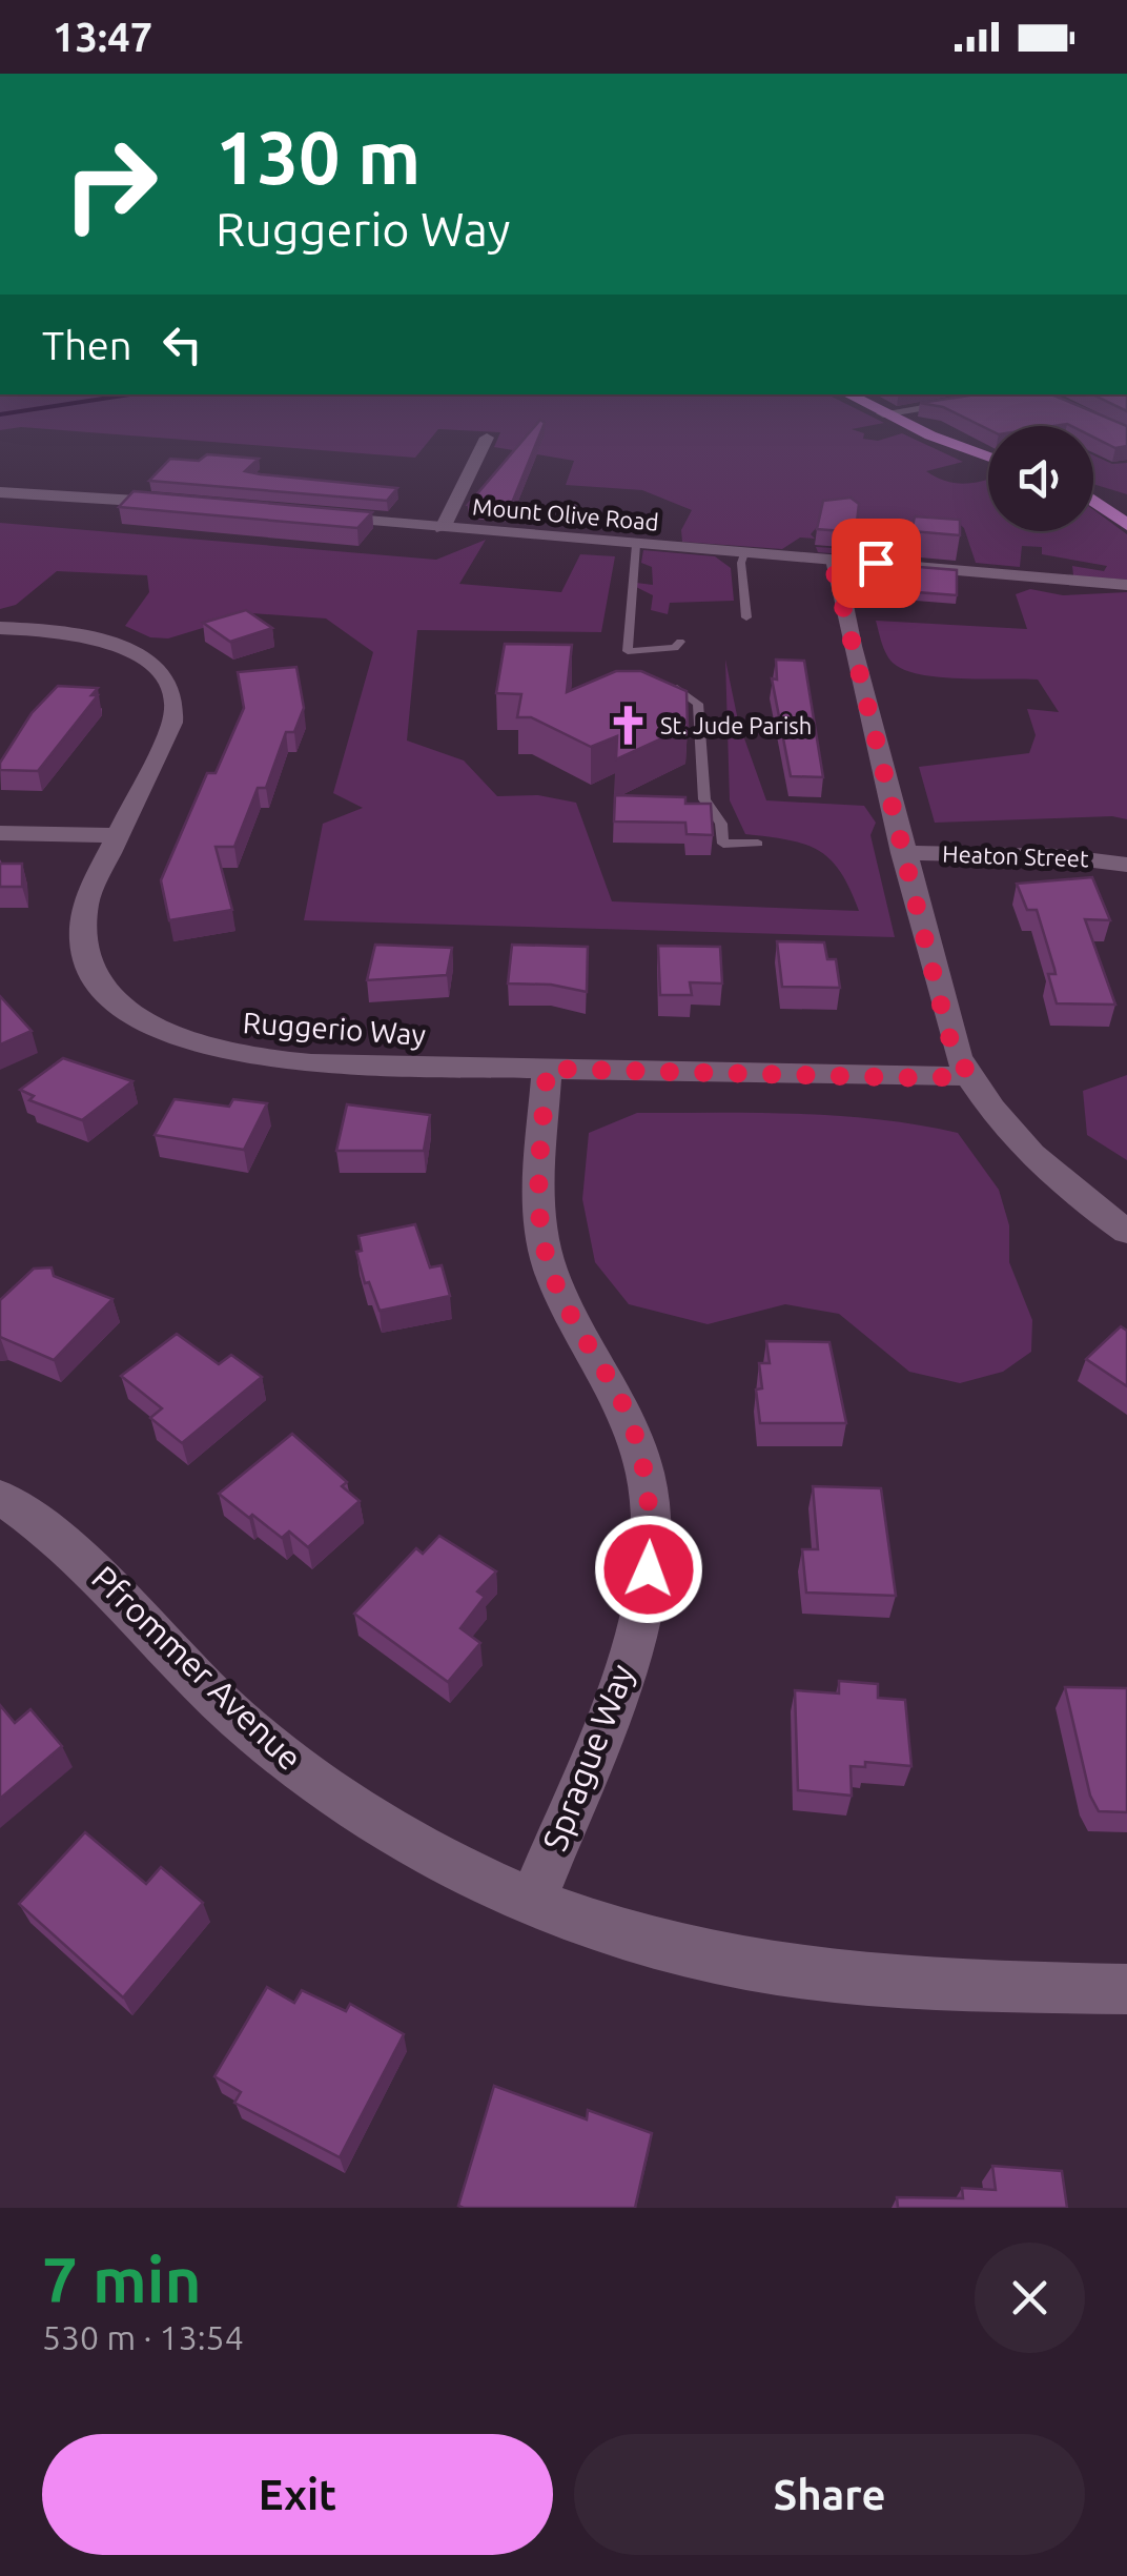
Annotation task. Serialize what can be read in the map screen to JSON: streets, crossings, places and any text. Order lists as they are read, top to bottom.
{
  "streets": {
    "street": [
      "Mount Olive Road",
      "Heaton Street",
      "Ruggerio Way",
      "Pfrommer Avenue",
      "Sprague Way"
    ]
  },
  "crossings": [
    ["Ruggerio Way", "Sprague Way"],
    ["Pfrommer Avenue", "Sprague Way"]
  ],
  "places": {
    "church": ["St. Jude Parish"]
  },
  "page": {
    "status": "13:47",
    "turn": ["130 m", "Ruggerio Way"],
    "then": "Then",
    "heading": ["7 min", "530 m · 13:54"],
    "buttons": ["Exit", "Share"]
  }
}
